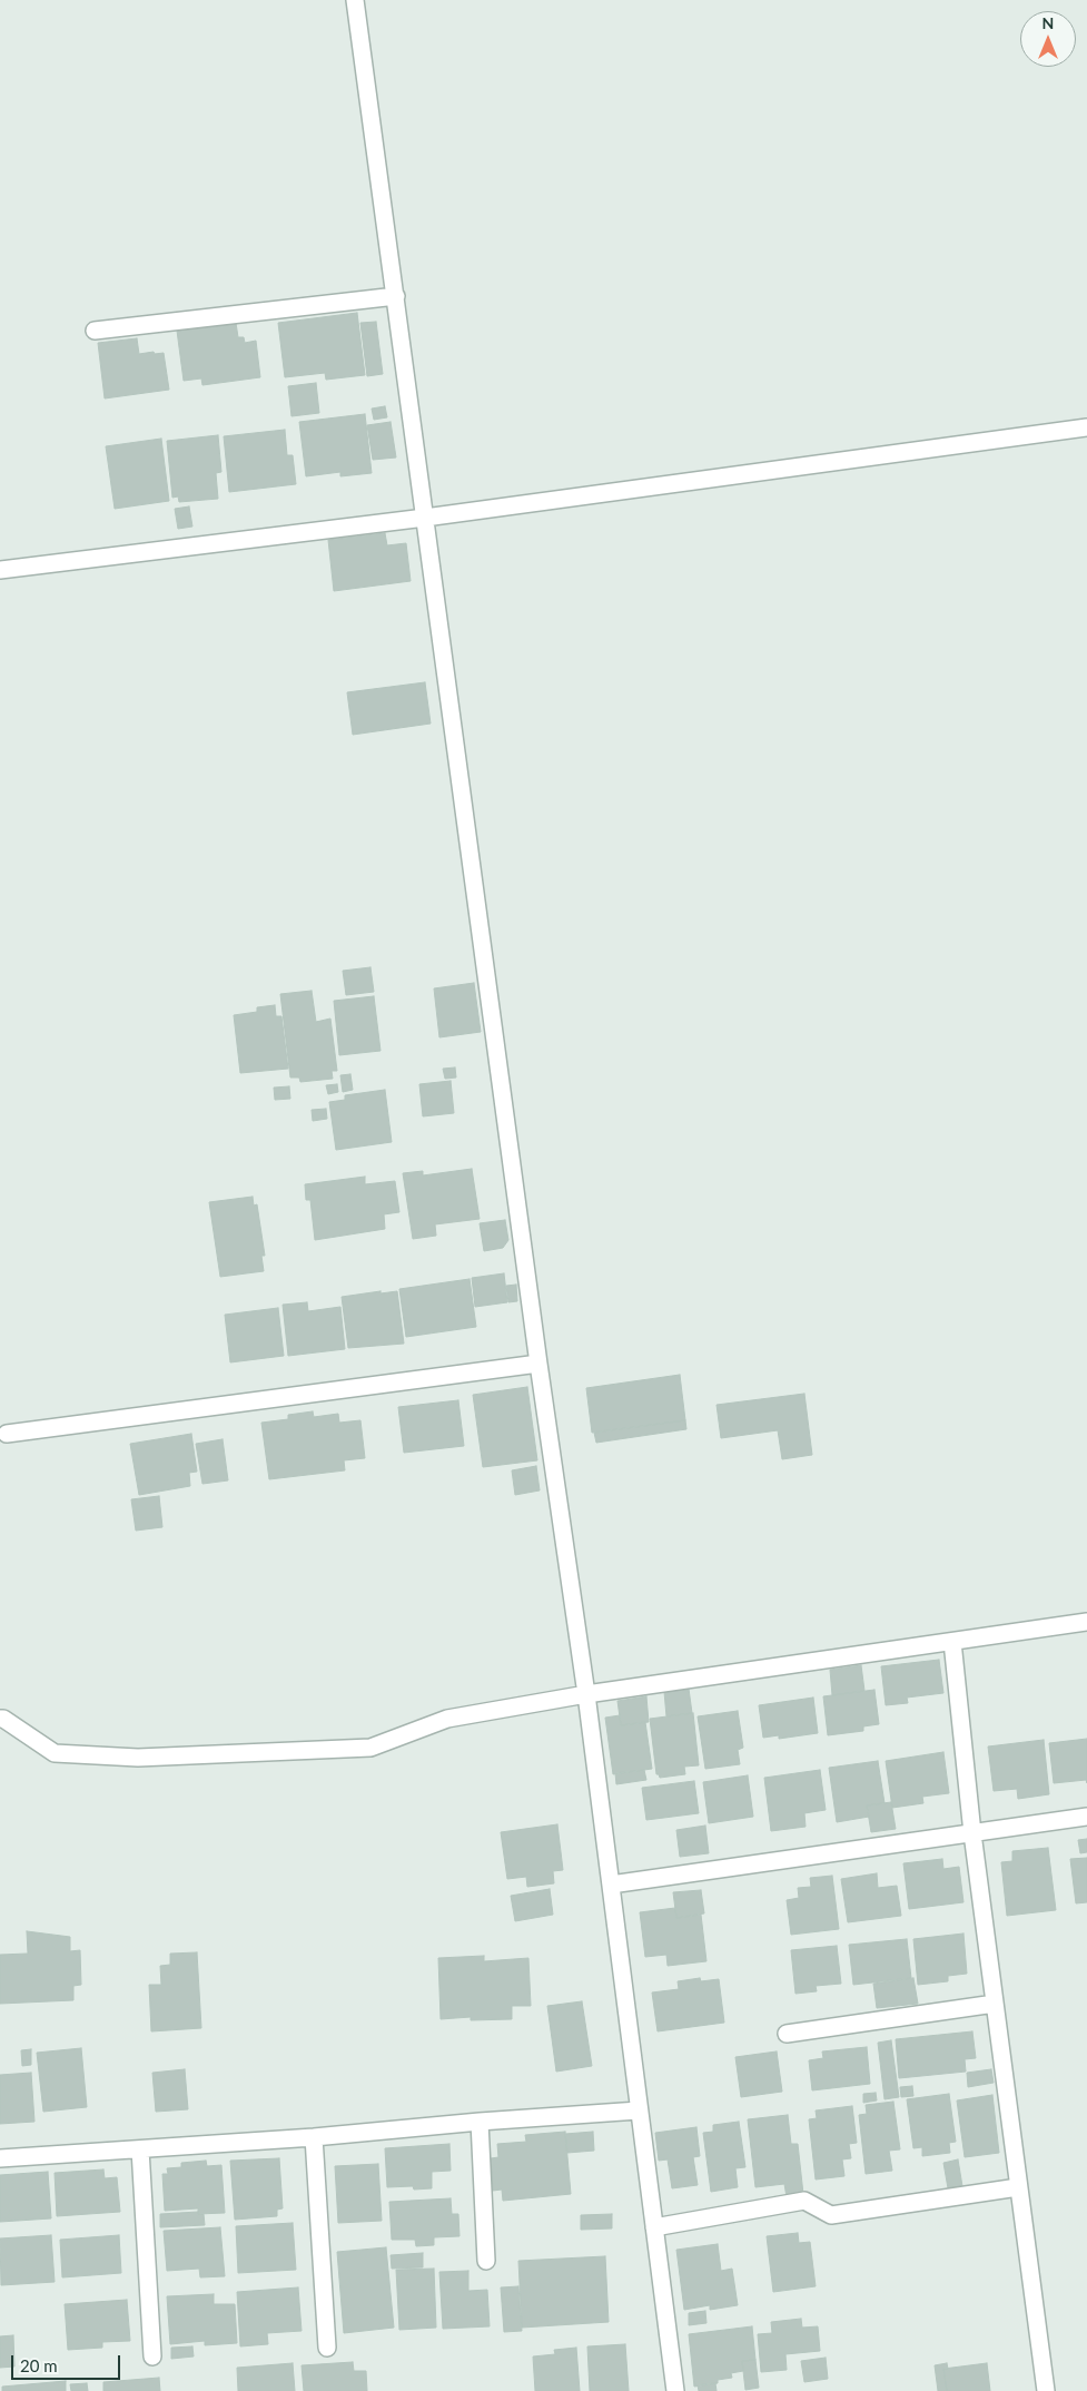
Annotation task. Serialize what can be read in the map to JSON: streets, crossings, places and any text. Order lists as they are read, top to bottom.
{
  "scale_bar": "20 m",
  "north": "top"
}
